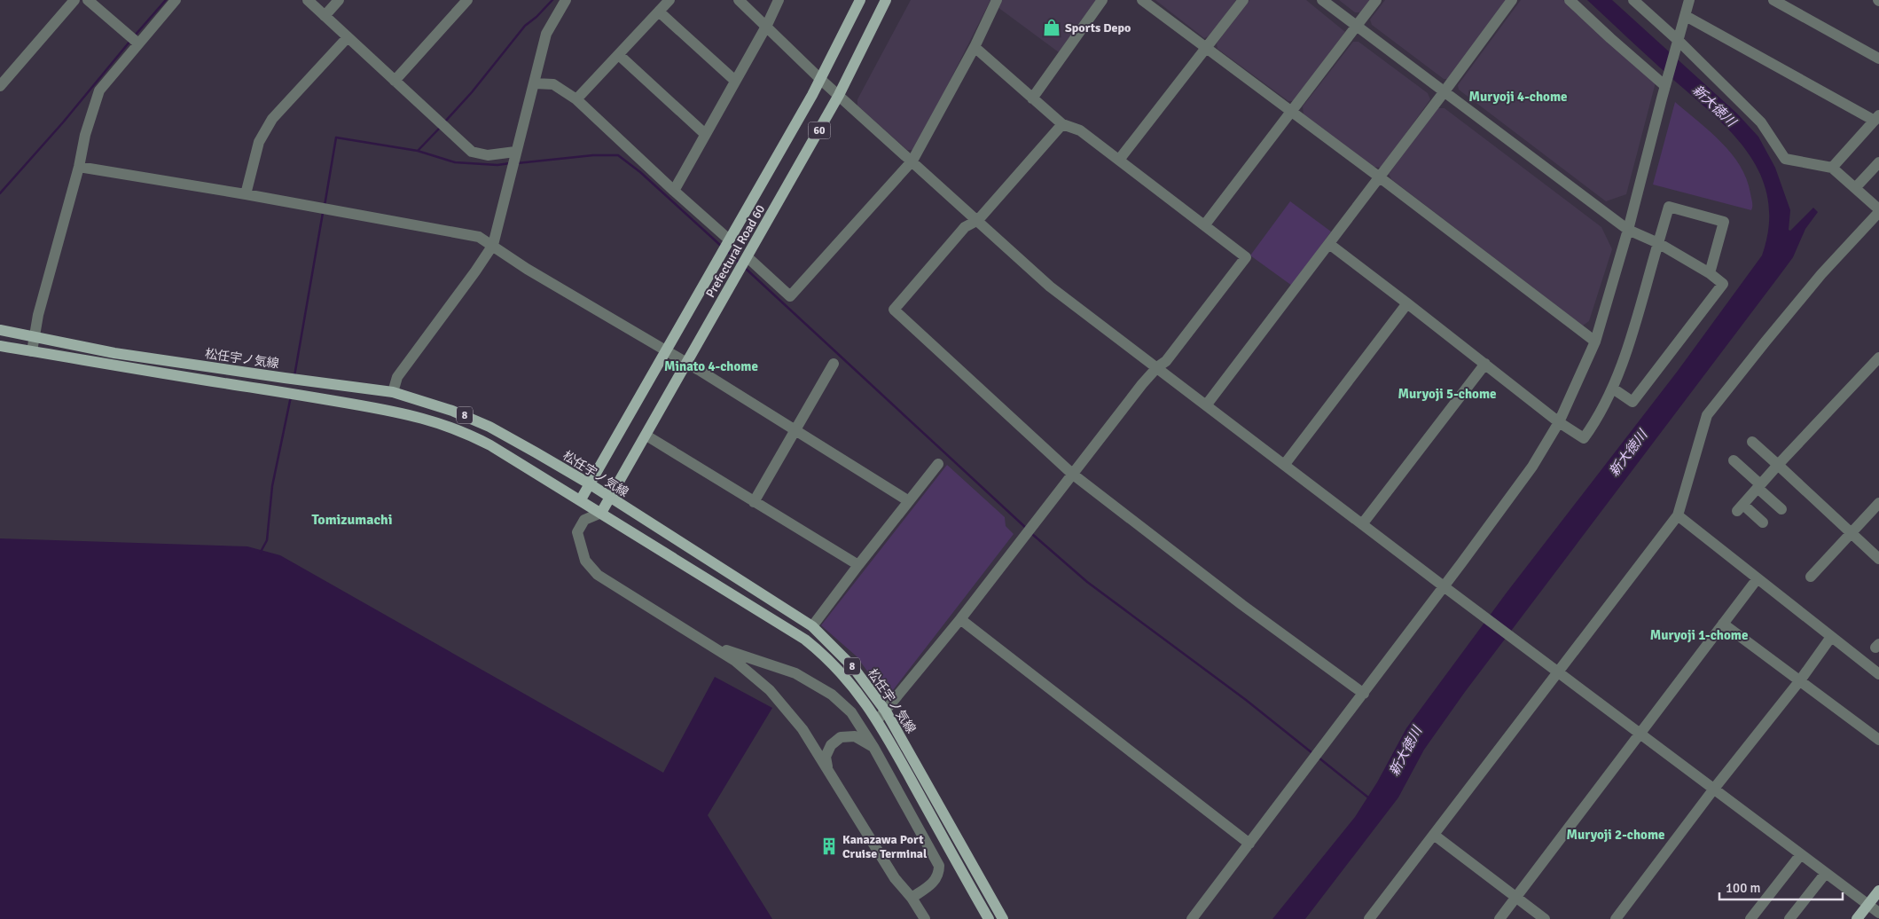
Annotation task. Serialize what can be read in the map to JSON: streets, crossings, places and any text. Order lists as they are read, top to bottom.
{
  "streets": {
    "main road": [
      "60",
      "Prefectural Road 60",
      "松任宇ノ気線",
      "8"
    ]
  },
  "crossings": [
    ["Prefectural Road 60", "松任宇ノ気線"]
  ],
  "districts": [
    "Muryoji 4-chome",
    "Minato 4-chome",
    "Muryoji 5-chome",
    "Tomizumachi",
    "Muryoji 1-chome",
    "Muryoji 2-chome"
  ],
  "water": ["新大徳川"],
  "places": {
    "shop": ["Sports Depo"],
    "building": ["Kanazawa Port Cruise Terminal"]
  },
  "scale_bar": "100 m"
}
